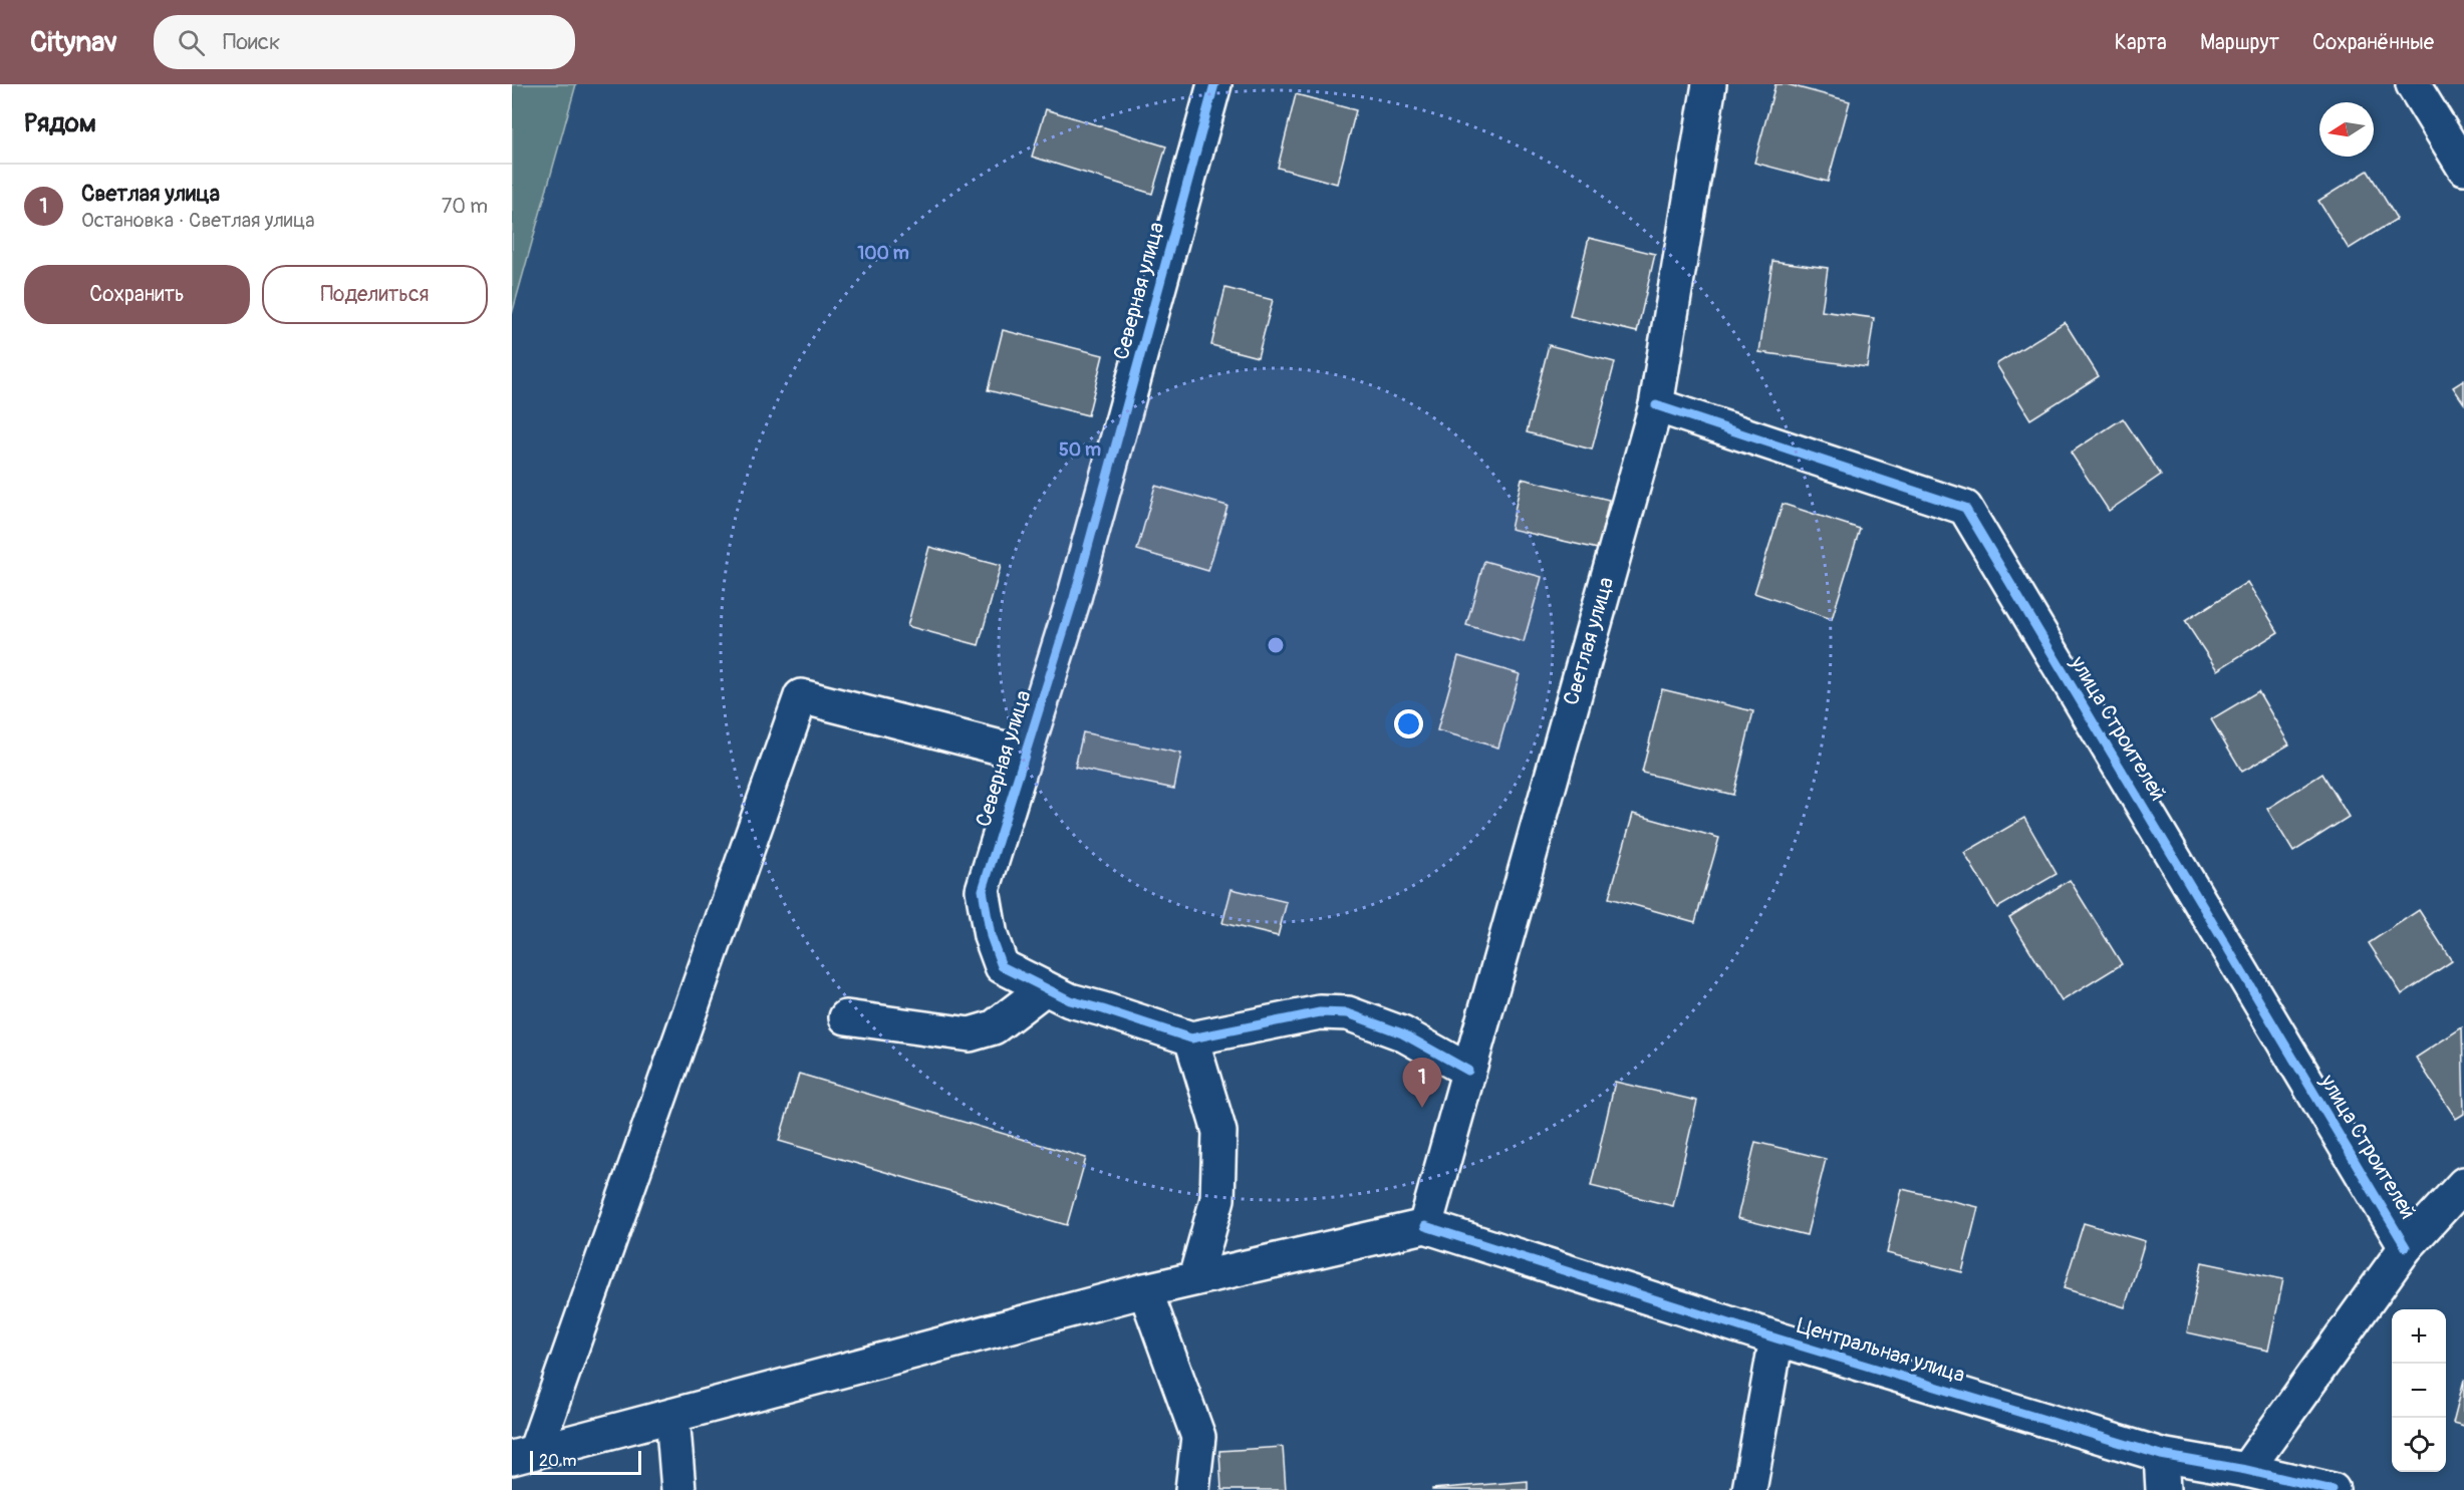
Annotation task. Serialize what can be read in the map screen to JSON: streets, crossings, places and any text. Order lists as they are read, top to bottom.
{
  "streets": {
    "street": [
      "Северная улица",
      "Светлая улица",
      "улица Строителей",
      "Центральная улица"
    ]
  },
  "crossings": [
    ["Северная улица", "Светлая улица"],
    ["Светлая улица", "улица Строителей"],
    ["Светлая улица", "Центральная улица"]
  ],
  "scale_bar": "20 m",
  "north": "left",
  "page": {
    "header": "Citynav",
    "search": "Поиск",
    "nav": ["Карта", "Маршрут", "Сохранённые"],
    "heading": "Рядом",
    "list": [
      {
        "mark": "1",
        "name": "Светлая улица",
        "note": "Остановка · Светлая улица",
        "value": "70 m"
      }
    ],
    "buttons": ["Сохранить", "Поделиться"],
    "pins": "1",
    "map_buttons": ["+", "−"],
    "scale": "20 m"
  },
  "rings": ["100 m", "50 m"]
}
